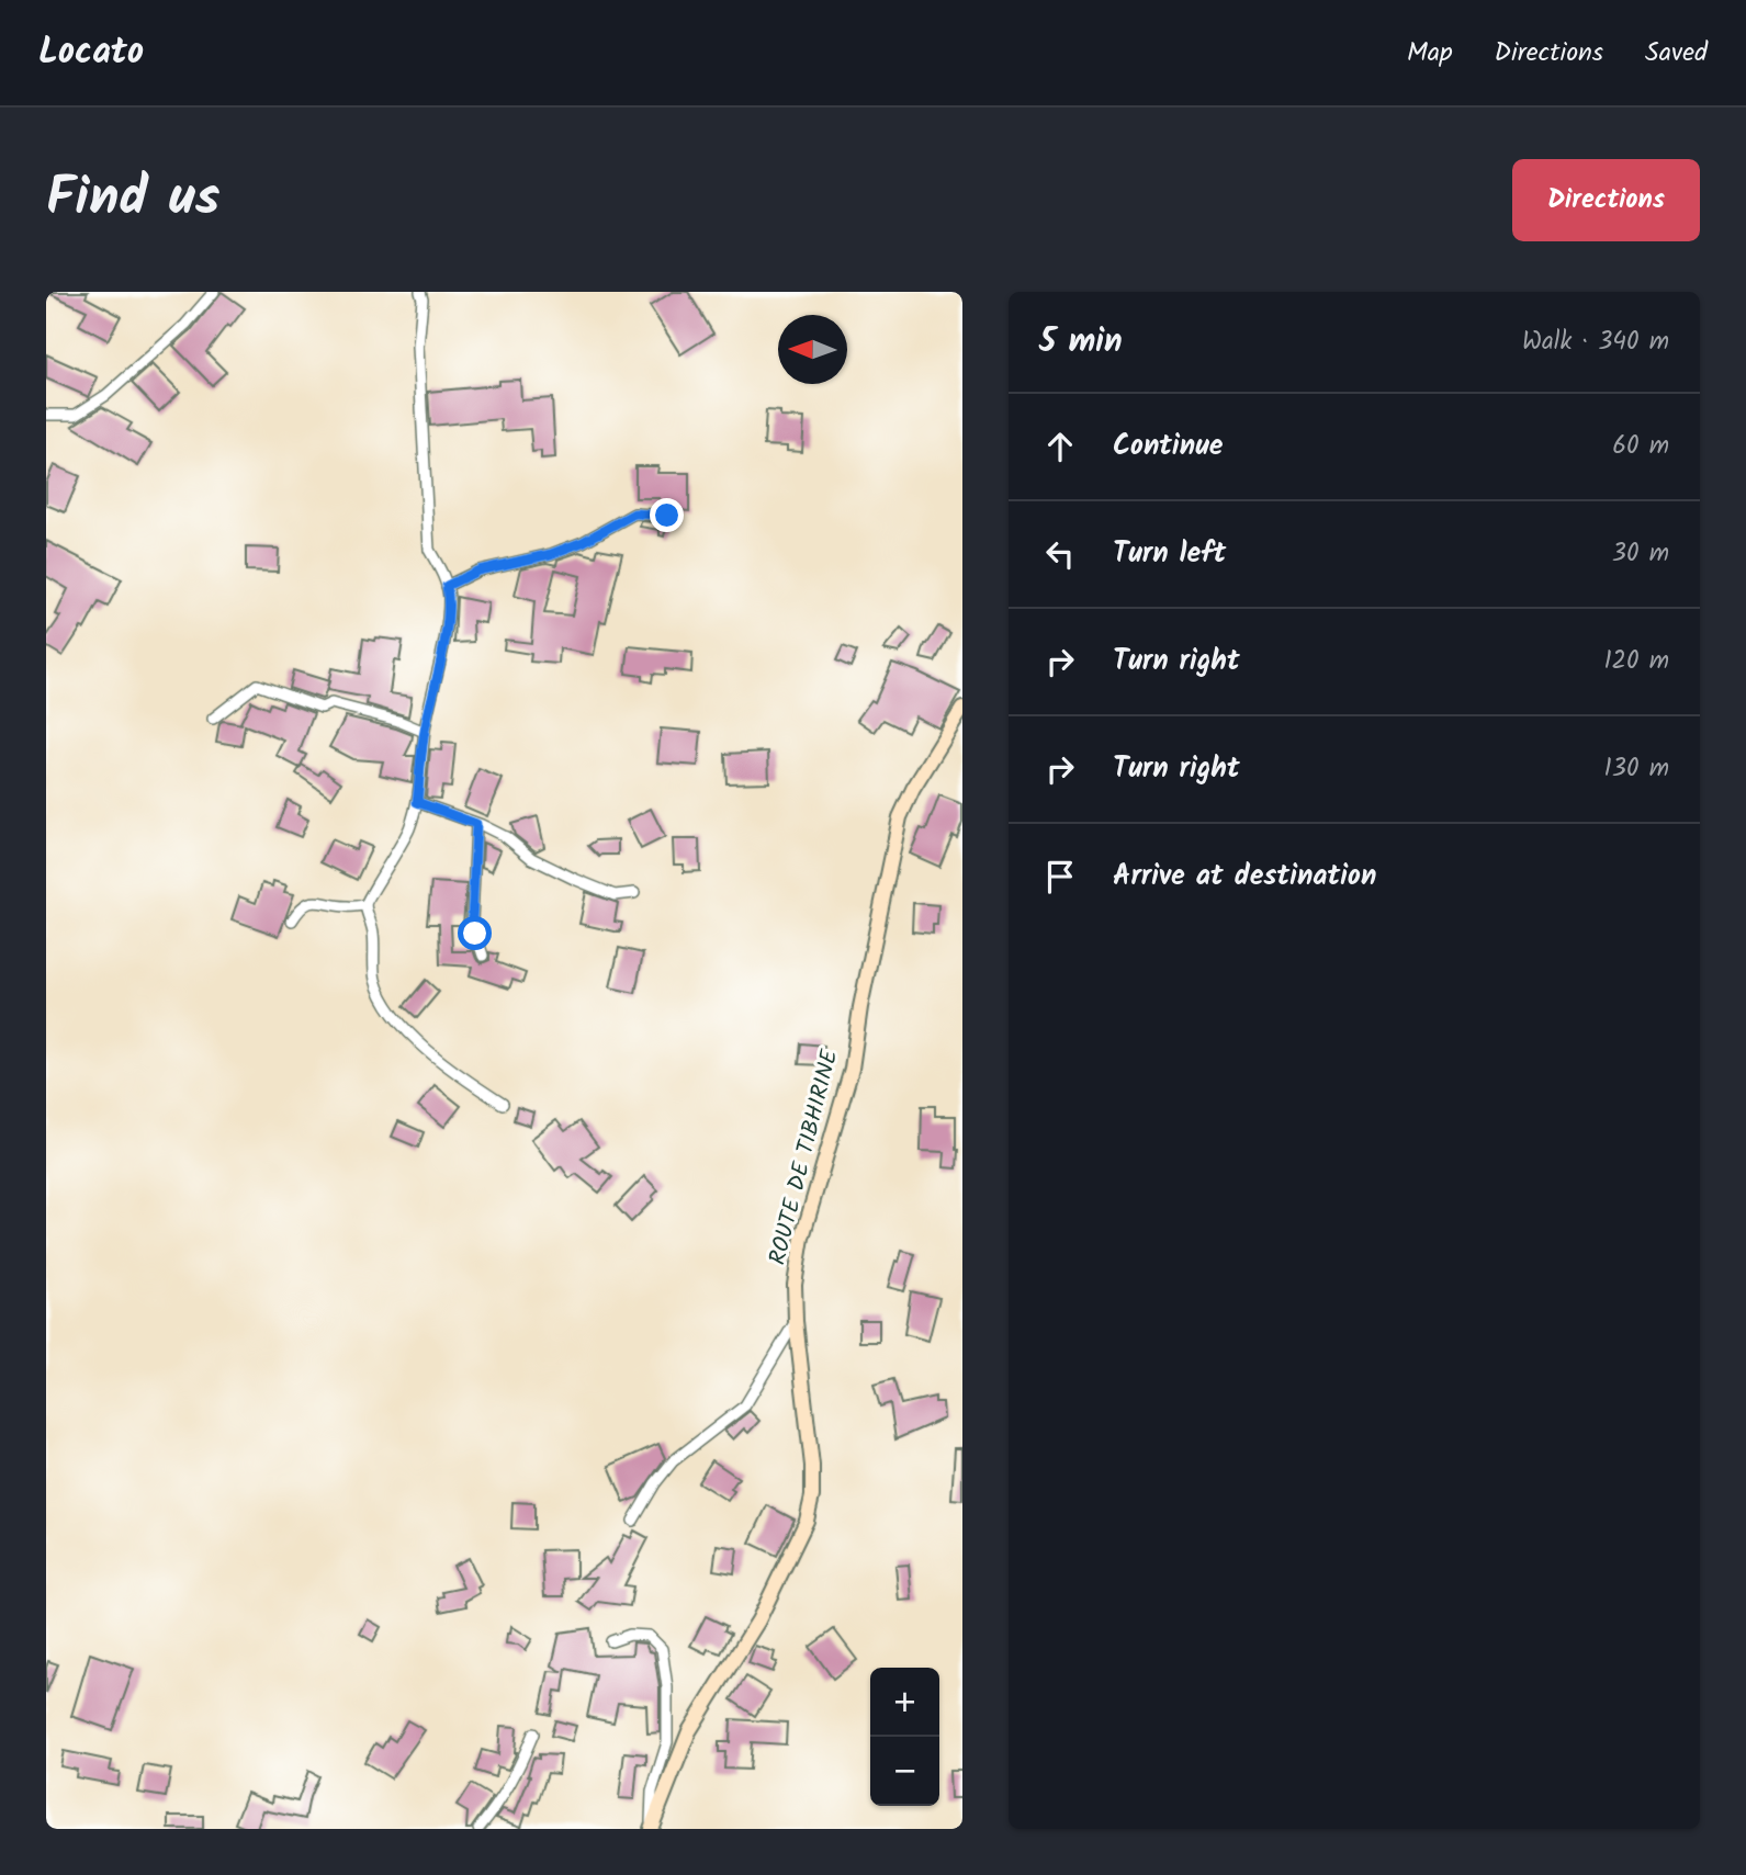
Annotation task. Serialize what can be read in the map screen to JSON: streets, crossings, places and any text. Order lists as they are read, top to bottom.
{
  "streets": {
    "street": ["ROUTE DE TIBHIRINE"]
  },
  "north": "left",
  "page": {
    "header": "Locato",
    "nav": ["Map", "Directions", "Saved"],
    "title": "Find us",
    "buttons": "Directions",
    "heading": ["5 min", "Walk · 340 m"],
    "list": [
      ["Continue", "60 m"],
      ["Turn left", "30 m"],
      ["Turn right", "120 m"],
      ["Turn right", "130 m"],
      "Arrive at destination"
    ],
    "map_buttons": ["+", "−"]
  }
}
